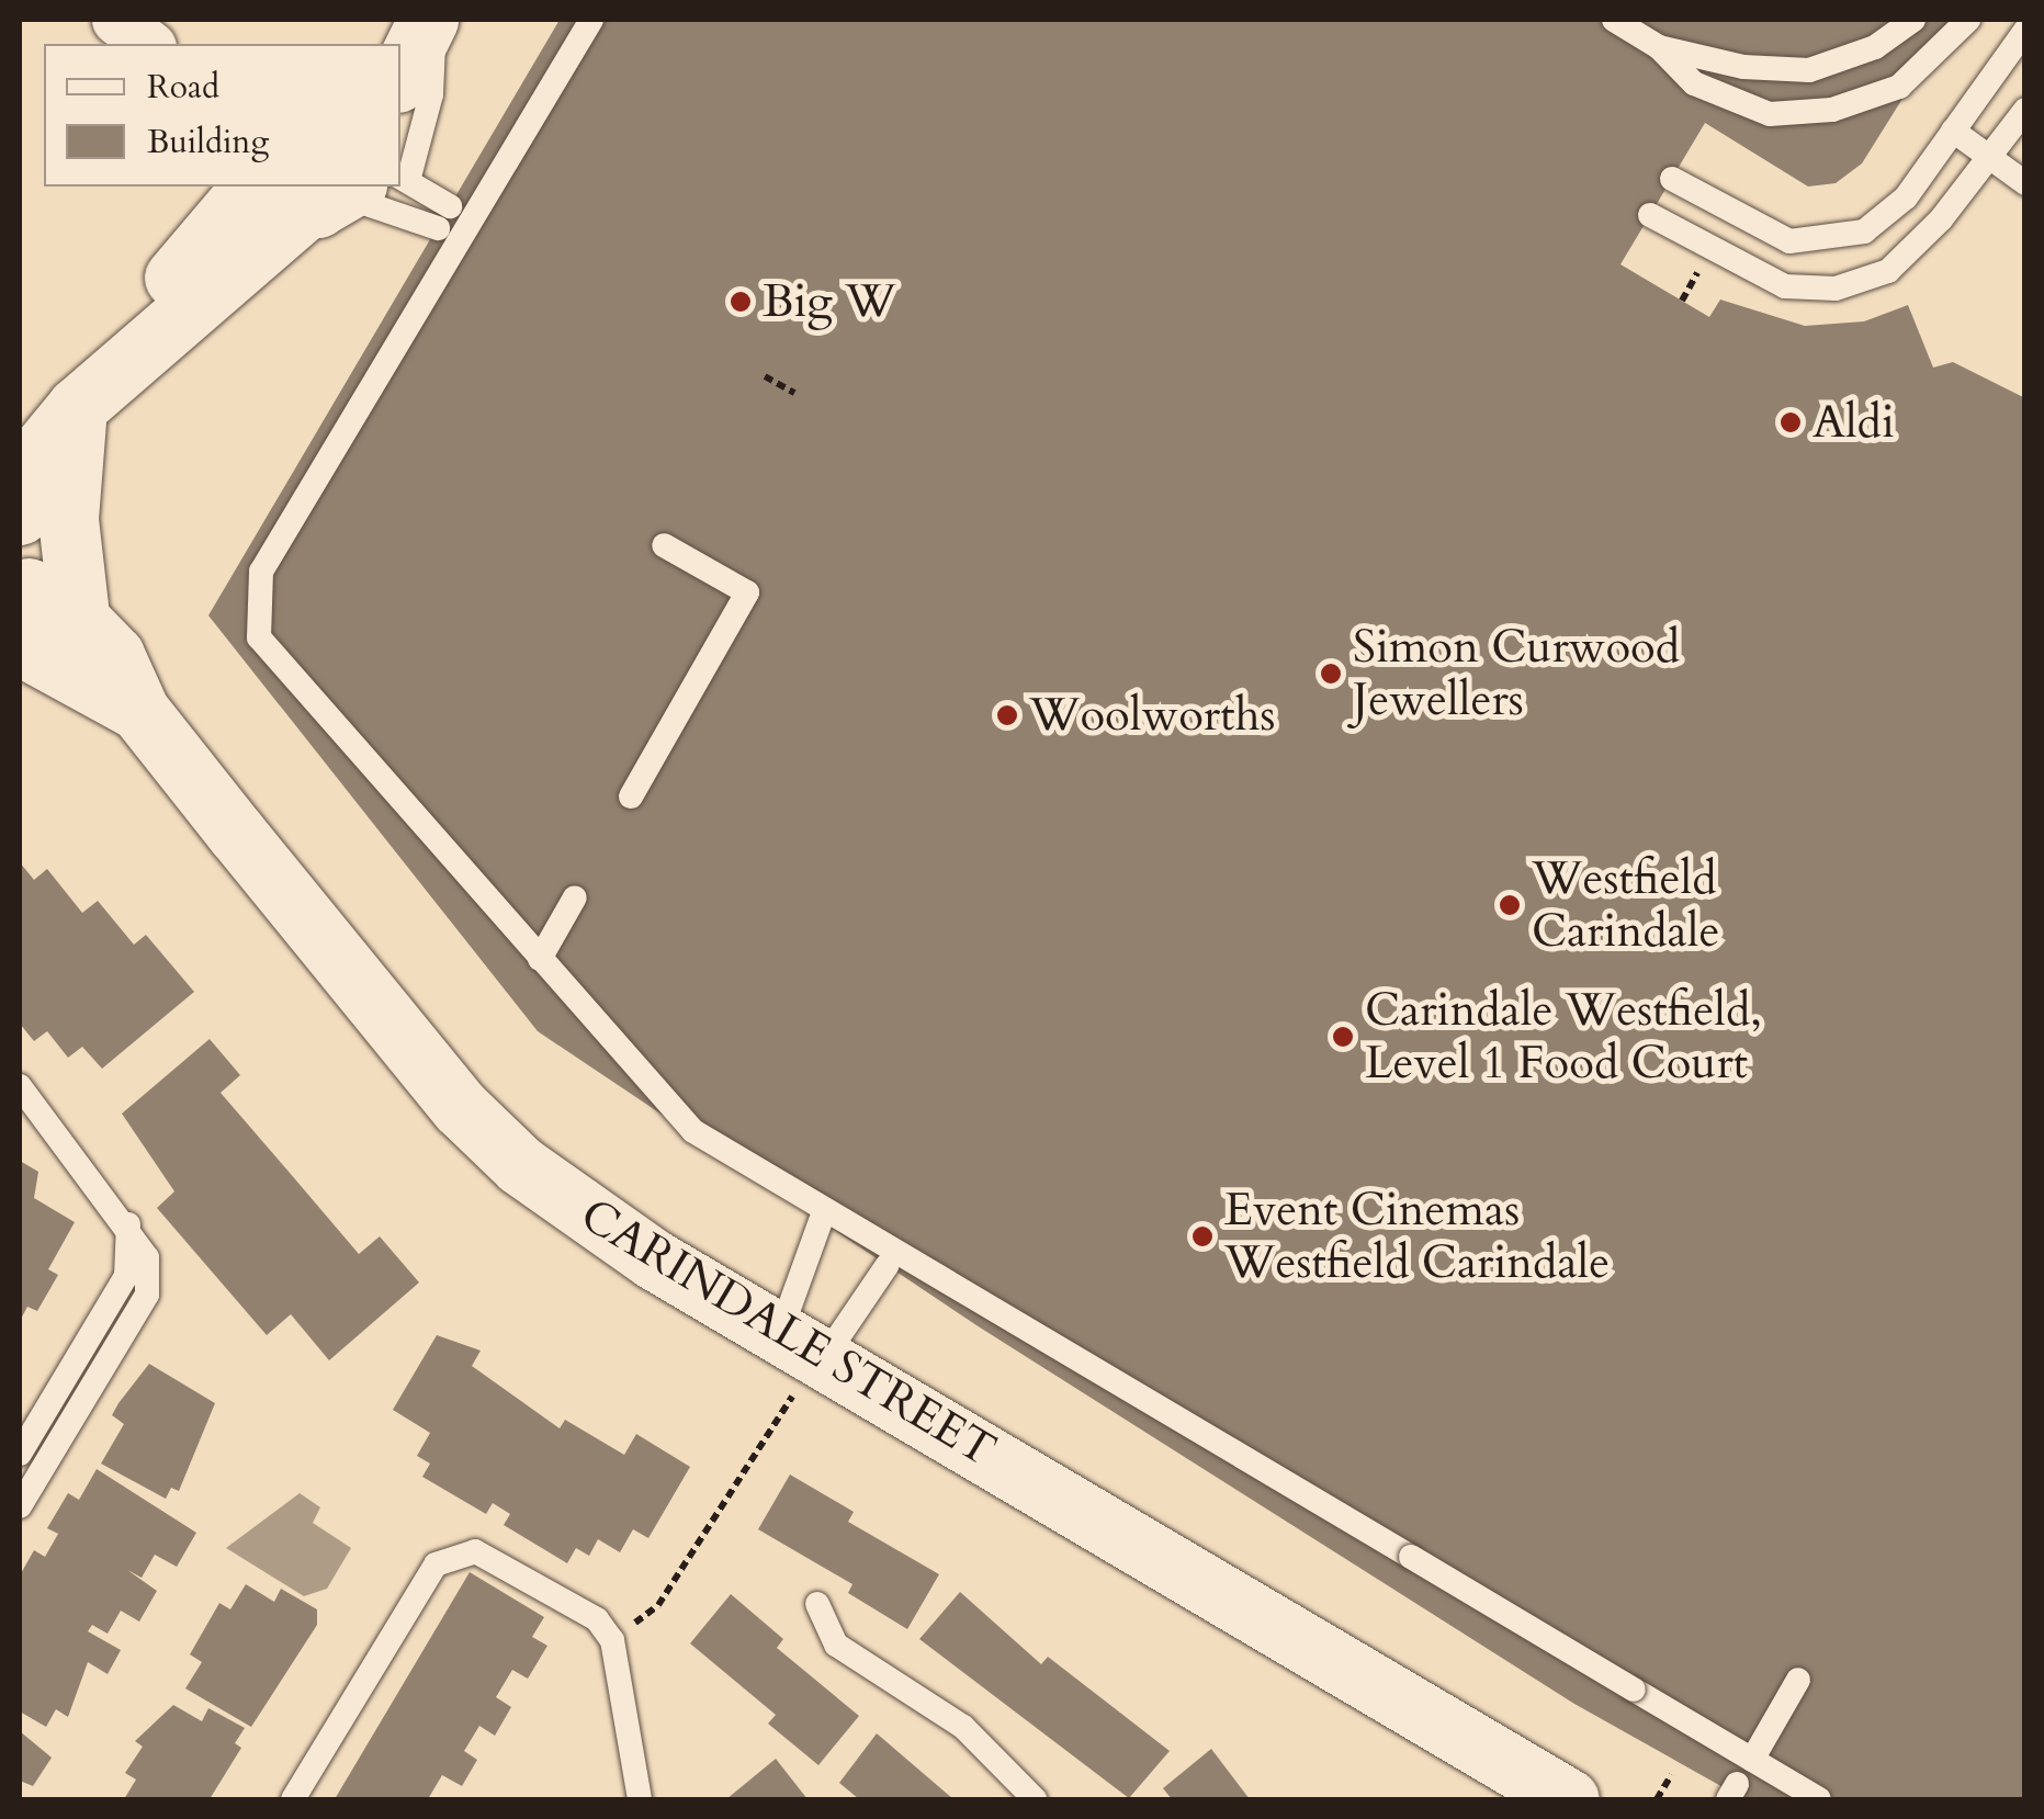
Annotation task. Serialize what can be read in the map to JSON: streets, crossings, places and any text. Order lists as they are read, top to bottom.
{
  "streets": {
    "street": ["CARINDALE STREET"]
  },
  "places": [
    "Big W",
    "Aldi",
    "Simon Curwood Jewellers",
    "Woolworths",
    "Westfield Carindale",
    "Carindale Westfield, Level 1 Food Court",
    "Event Cinemas Westfield Carindale"
  ],
  "legend": ["Road", "Building"]
}
